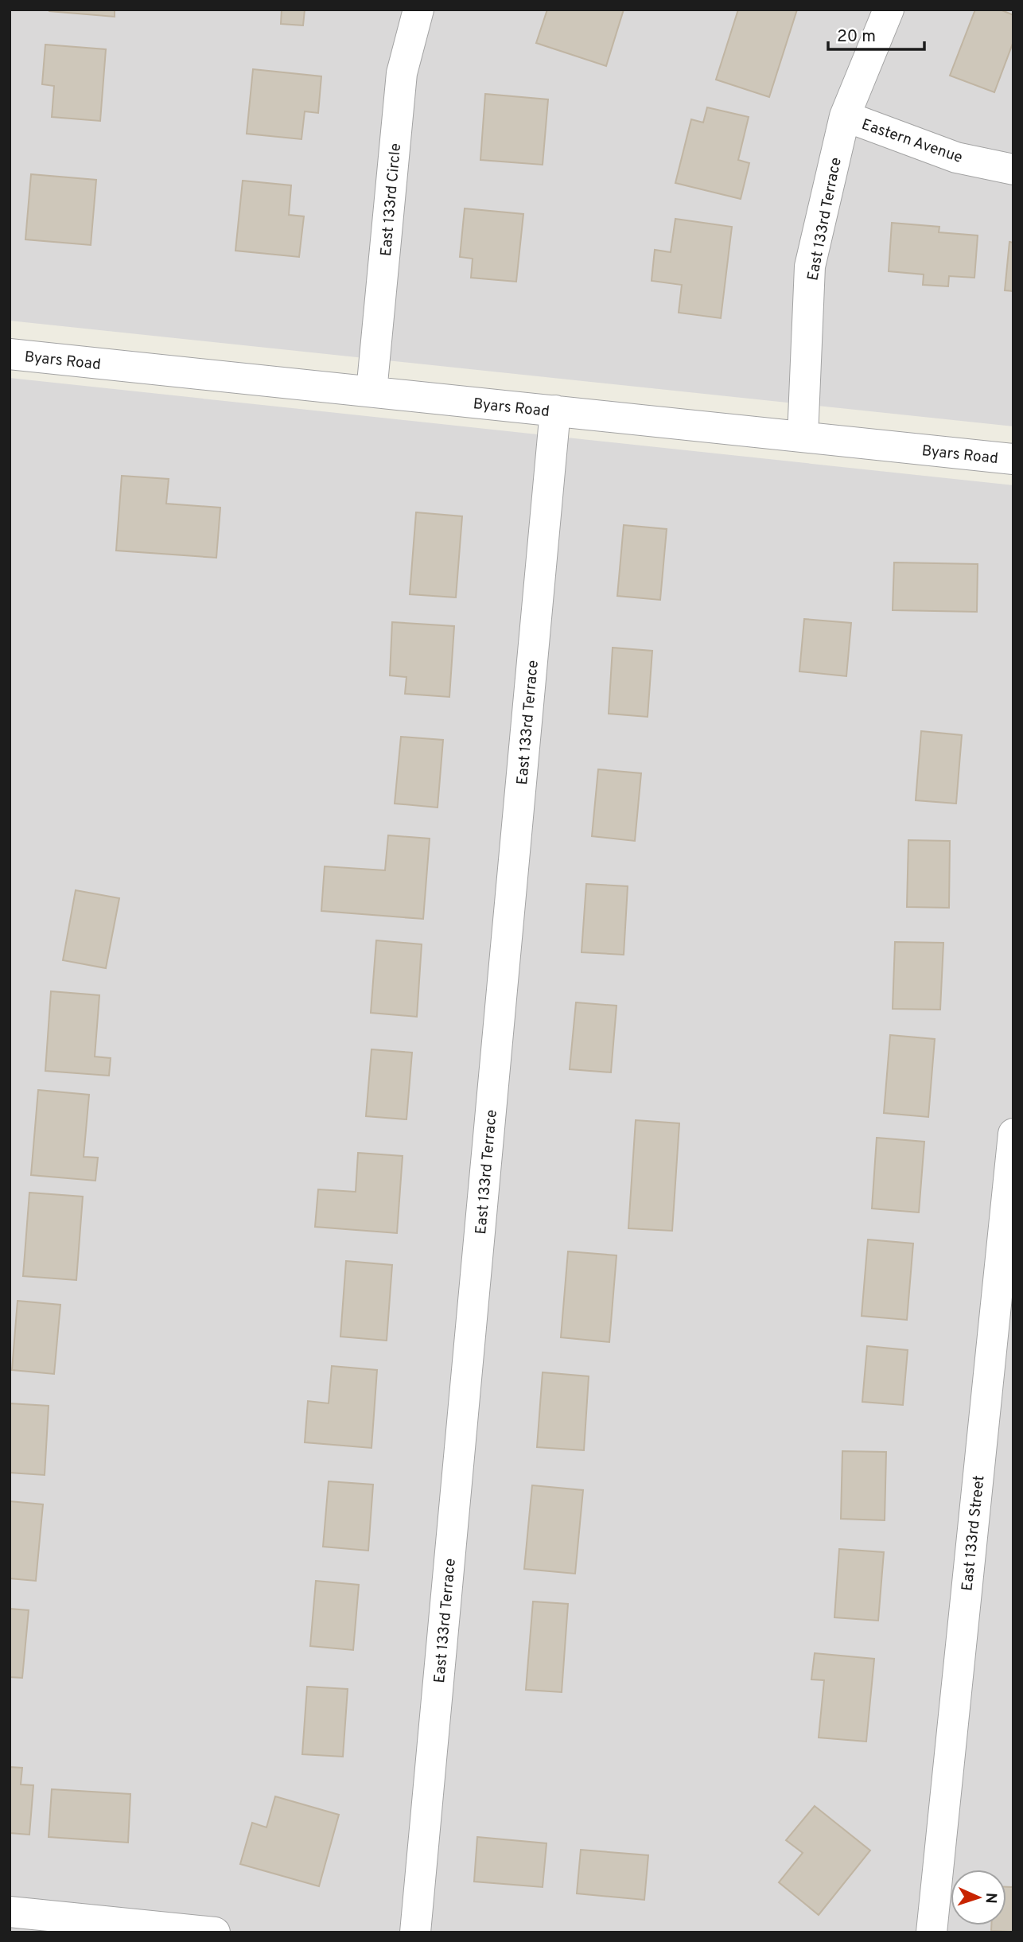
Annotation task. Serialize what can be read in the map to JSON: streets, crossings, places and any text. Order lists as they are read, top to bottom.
{
  "streets": {
    "street": [
      "Eastern Avenue",
      "East 133rd Circle",
      "East 133rd Terrace",
      "Byars Road",
      "East 133rd Street"
    ]
  },
  "crossings": [
    ["Eastern Avenue", "East 133rd Terrace"],
    ["East 133rd Circle", "Byars Road"],
    ["East 133rd Terrace", "Byars Road"]
  ],
  "scale_bar": "20 m",
  "north": "right"
}
